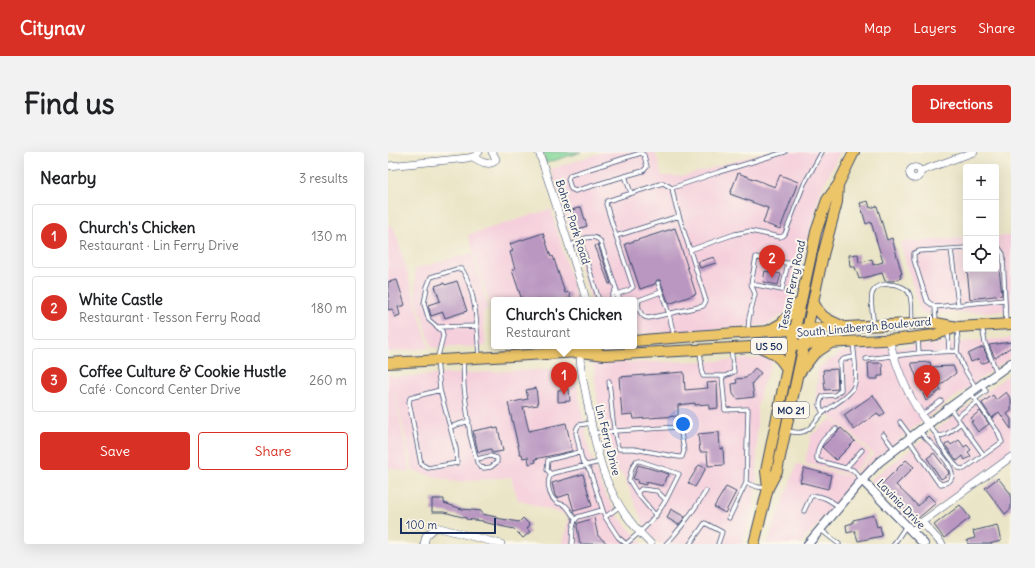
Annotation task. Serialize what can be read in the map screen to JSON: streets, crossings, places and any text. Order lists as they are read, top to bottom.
{
  "streets": {
    "main road": [
      "Tesson Ferry Road",
      "South Lindbergh Boulevard",
      "US 50",
      "MO 21"
    ],
    "street": ["Bohrer Park Road", "Lin Ferry Drive", "Lavinia Drive"]
  },
  "crossings": [
    ["Tesson Ferry Road", "South Lindbergh Boulevard"],
    ["South Lindbergh Boulevard", "Lin Ferry Drive"]
  ],
  "scale_bar": "100 m",
  "page": {
    "header": "Citynav",
    "nav": ["Map", "Layers", "Share"],
    "buttons": [
      "Directions",
      ["Save", "Share"]
    ],
    "title": "Find us",
    "heading": ["Nearby", "3 results"],
    "map_buttons": ["+", "−"],
    "list": [
      {
        "mark": "1",
        "name": "Church's Chicken",
        "note": "Restaurant · Lin Ferry Drive",
        "value": "130 m"
      },
      {
        "mark": "2",
        "name": "White Castle",
        "note": "Restaurant · Tesson Ferry Road",
        "value": "180 m"
      },
      {
        "mark": "3",
        "name": "Coffee Culture & Cookie Hustle",
        "note": "Café · Concord Center Drive",
        "value": "260 m"
      }
    ],
    "pins": ["2", "1", "3"],
    "popup": ["Church's Chicken", "Restaurant"],
    "scale": "100 m"
  }
}
